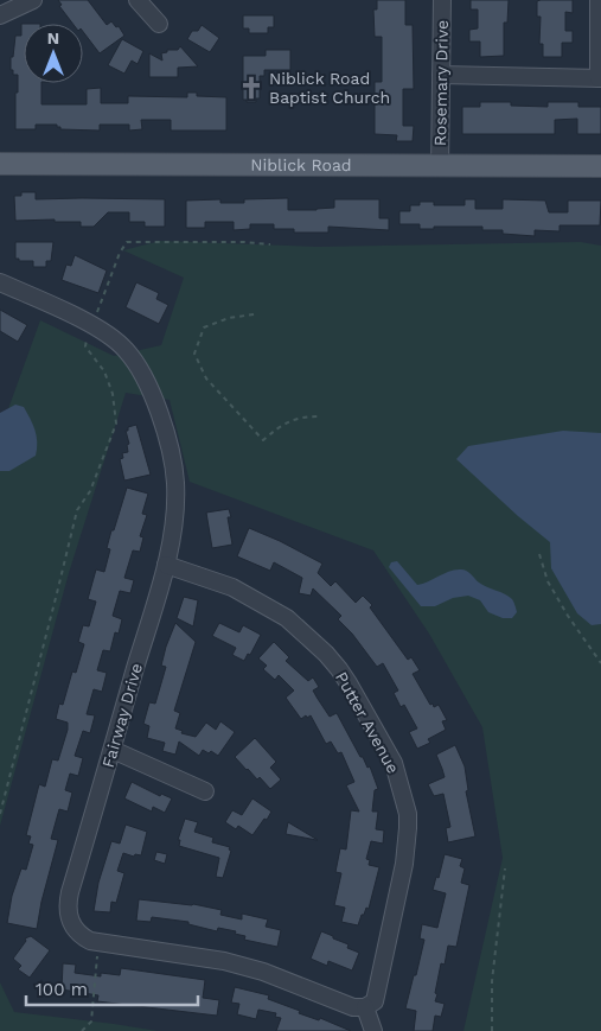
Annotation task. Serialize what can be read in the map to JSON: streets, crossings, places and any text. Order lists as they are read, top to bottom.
{
  "streets": {
    "main road": ["Niblick Road"],
    "street": ["Rosemary Drive", "Fairway Drive", "Putter Avenue"]
  },
  "crossings": [
    ["Rosemary Drive", "Niblick Road"],
    ["Fairway Drive", "Putter Avenue"]
  ],
  "places": {
    "church": ["Niblick Road Baptist Church"]
  },
  "scale_bar": "100 m",
  "north": "top"
}
